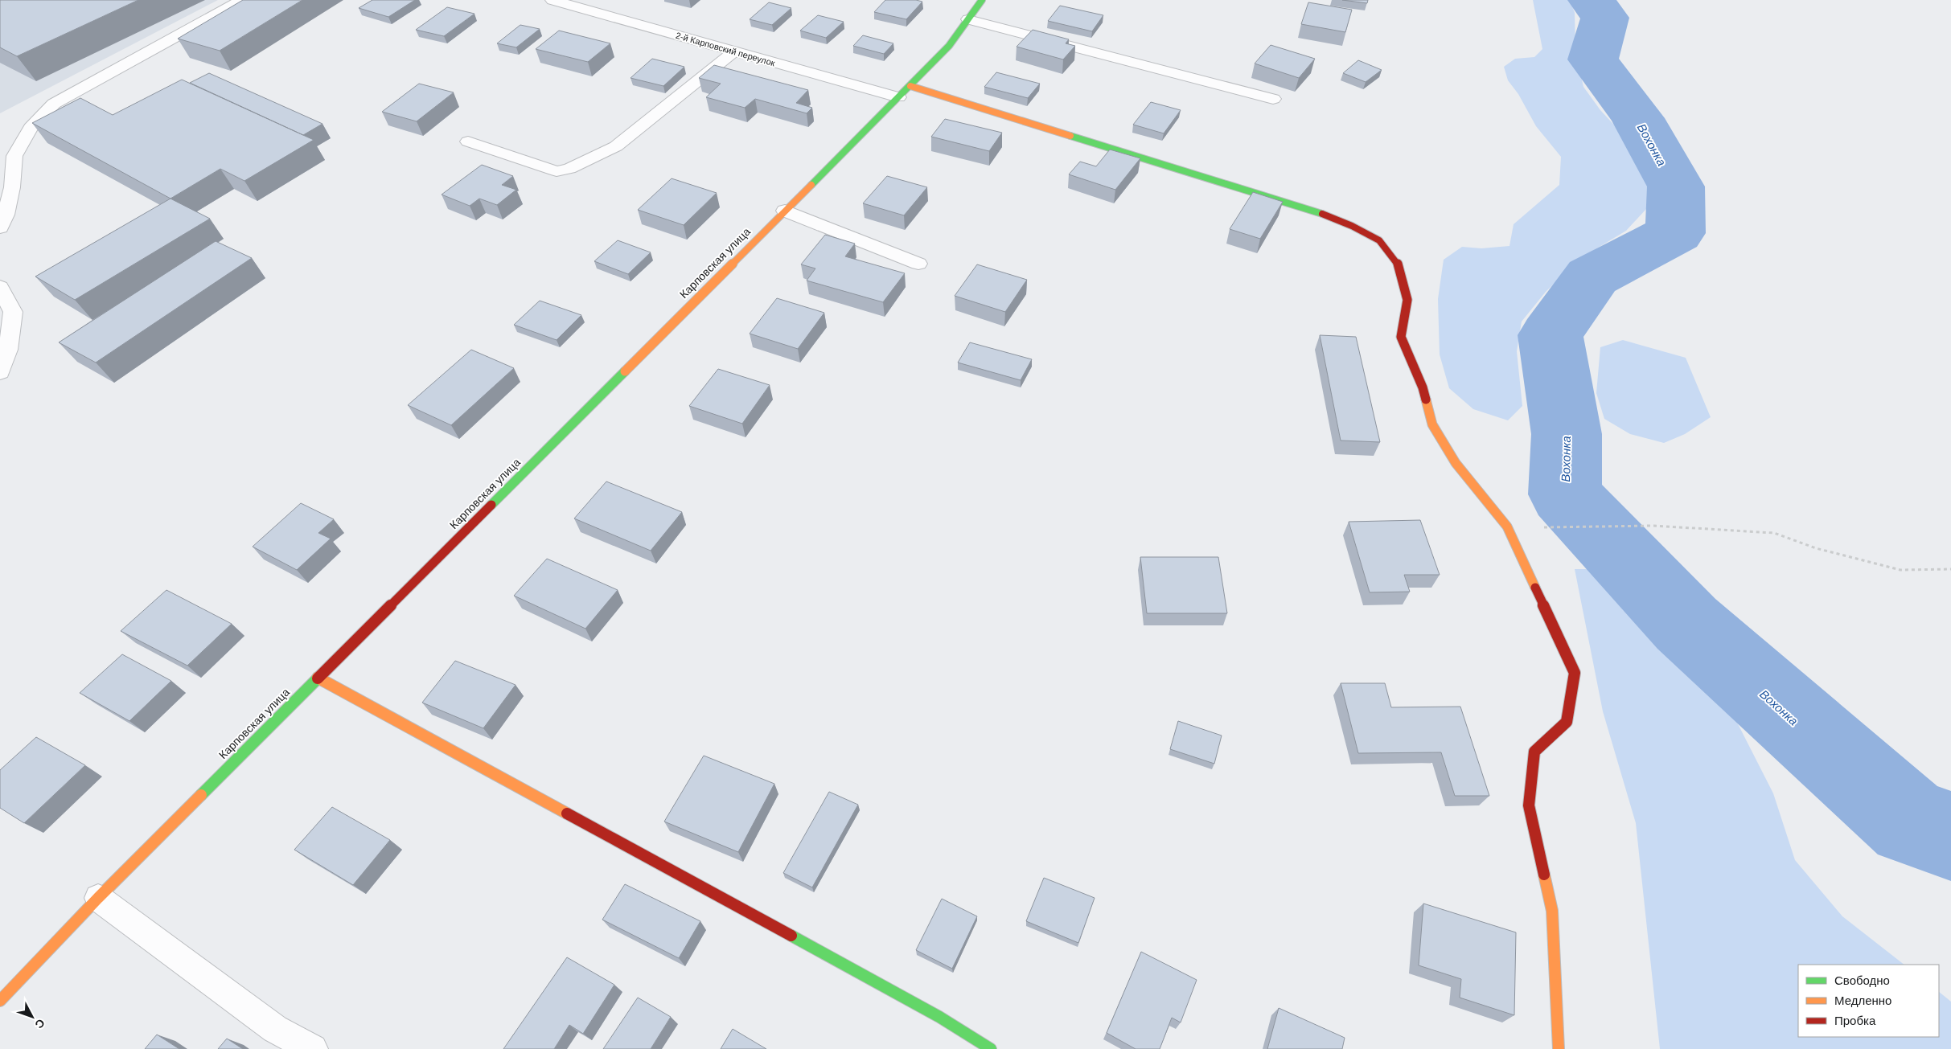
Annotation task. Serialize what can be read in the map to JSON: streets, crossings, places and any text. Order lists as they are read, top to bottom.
{
  "streets": {
    "street": ["2-й Карповский переулок", "Карповская улица"]
  },
  "crossings": [
    ["2-й Карповский переулок", "Карповская улица"]
  ],
  "water": ["Вохонка"],
  "legend": ["Свободно", "Медленно", "Пробка"],
  "north": "bottom right"
}
